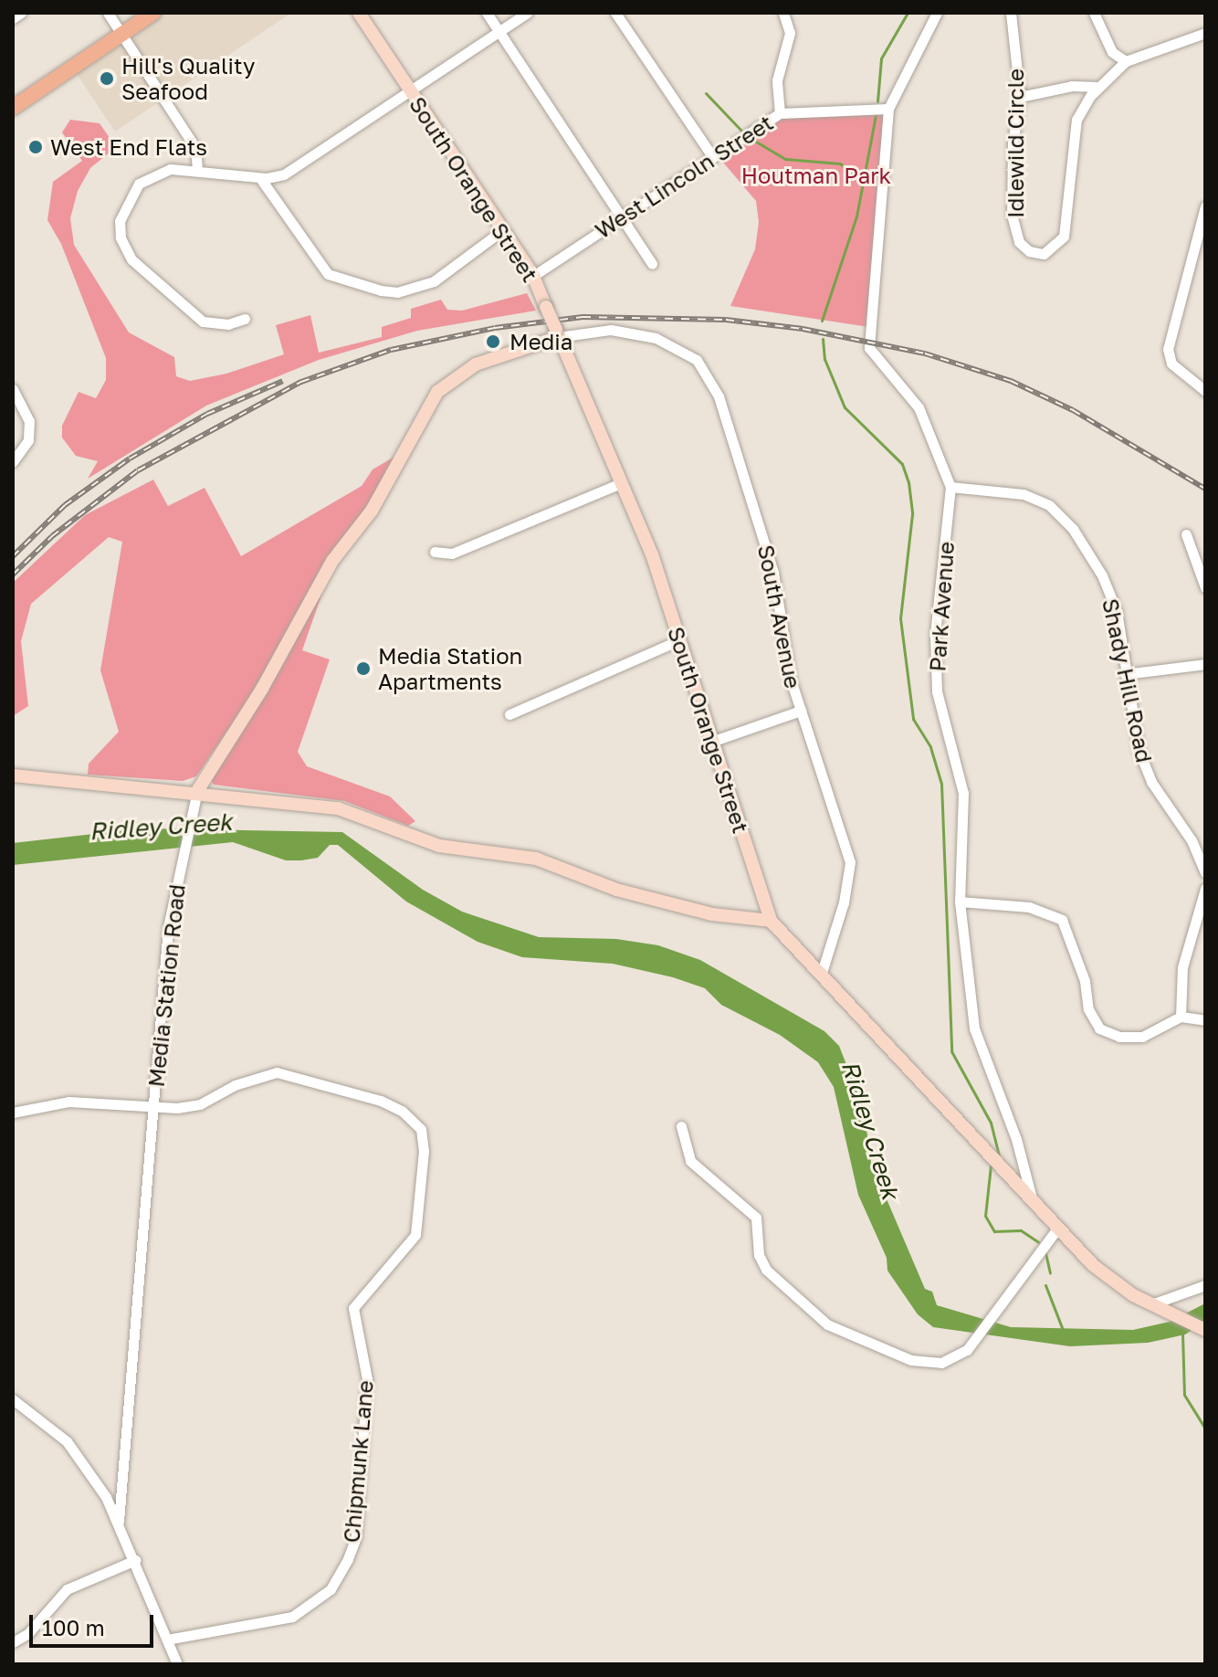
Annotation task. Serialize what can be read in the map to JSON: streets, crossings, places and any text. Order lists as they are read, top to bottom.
{
  "streets": {
    "main road": ["South Orange Street", "Media Station Road"],
    "street": [
      "Idlewild Circle",
      "West Lincoln Street",
      "Park Avenue",
      "South Avenue",
      "Shady Hill Road",
      "Chipmunk Lane"
    ]
  },
  "crossings": [
    ["West Lincoln Street", "South Orange Street"],
    ["West Lincoln Street", "Park Avenue"],
    ["South Orange Street", "Park Avenue"],
    ["South Orange Street", "South Avenue"],
    ["South Orange Street", "Media Station Road"],
    ["Park Avenue", "Shady Hill Road"],
    ["South Avenue", "Media Station Road"],
    ["Media Station Road", "Chipmunk Lane"]
  ],
  "water": ["Ridley Creek"],
  "parks": ["Houtman Park"],
  "places": [
    "Hill's Quality Seafood",
    "West End Flats",
    "Media",
    "Media Station Apartments"
  ],
  "scale_bar": "100 m"
}
